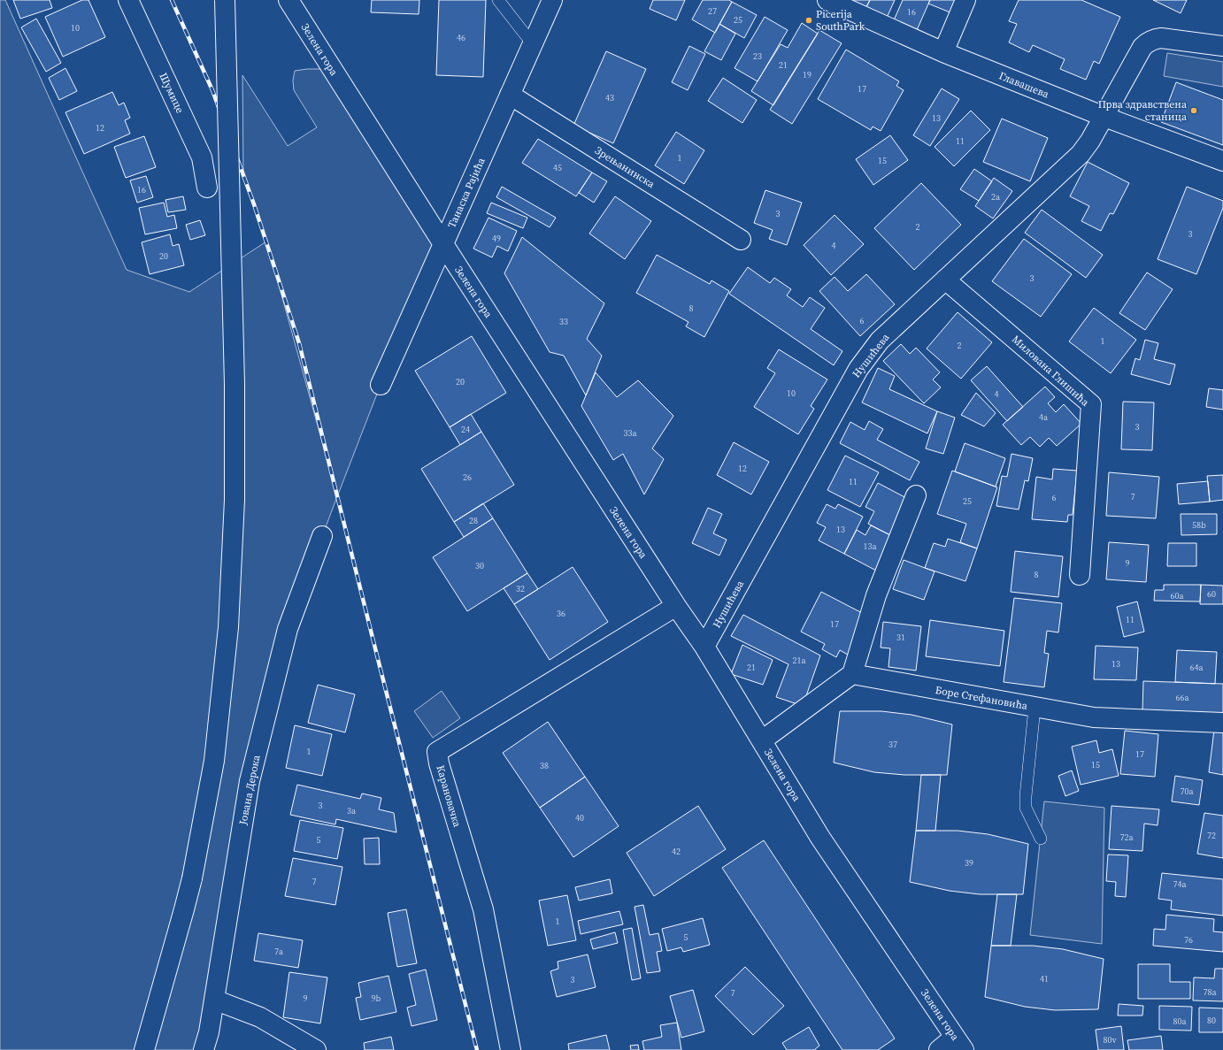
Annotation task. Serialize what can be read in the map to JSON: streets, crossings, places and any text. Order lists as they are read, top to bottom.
{
  "streets": {
    "street": [
      "Зелена гора",
      "Главашева",
      "Шумице",
      "Зрењанинска",
      "Танаска Рајића",
      "Нушићева",
      "Милована Глишића",
      "Боре Стефановића",
      "Јована Дерока",
      "Карановачка"
    ]
  },
  "crossings": [
    ["Зелена гора", "Танаска Рајића"],
    ["Зелена гора", "Нушићева"],
    ["Зелена гора", "Карановачка"],
    ["Главашева", "Нушићева"],
    ["Зрењанинска", "Танаска Рајића"],
    ["Нушићева", "Милована Глишића"]
  ],
  "places": ["Picerija SouthPark", "Прва здравствена станица"],
  "house_numbers": [
    "27",
    "16",
    "25",
    "10",
    "46",
    "23",
    "21",
    "19",
    "17",
    "43",
    "13",
    "12",
    "11",
    "1",
    "15",
    "45",
    "16",
    "2a",
    "3",
    "2",
    "3",
    "49",
    "4",
    "20",
    "3",
    "8",
    "6",
    "33",
    "1",
    "2",
    "20",
    "10",
    "4",
    "4a",
    "3",
    "24",
    "33a",
    "12",
    "26",
    "11",
    "7",
    "6",
    "25",
    "28",
    "58b",
    "13",
    "13a",
    "9",
    "30",
    "8",
    "32",
    "60",
    "60a",
    "36",
    "11",
    "17",
    "31",
    "21a",
    "13",
    "21",
    "64a",
    "66a",
    "37",
    "1",
    "17",
    "15",
    "38",
    "70a",
    "3",
    "3a",
    "40",
    "72",
    "72a",
    "5",
    "42",
    "39",
    "7",
    "74a",
    "1",
    "5",
    "76",
    "7a",
    "41",
    "3",
    "78a",
    "7",
    "9",
    "9b",
    "80",
    "80a",
    "80v"
  ]
}
